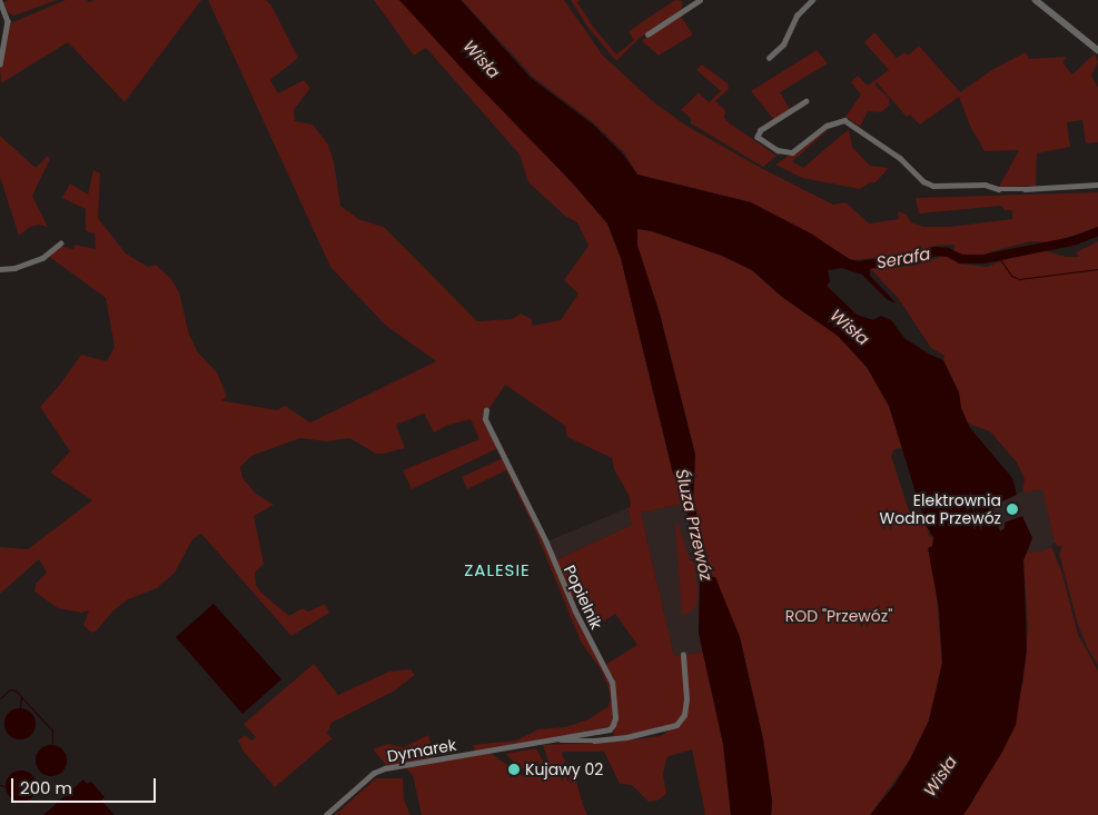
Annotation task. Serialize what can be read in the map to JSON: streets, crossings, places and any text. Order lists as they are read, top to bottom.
{
  "streets": {
    "street": ["Popielnik", "Dymarek"]
  },
  "crossings": [
    ["Popielnik", "Dymarek"]
  ],
  "districts": ["ZALESIE"],
  "water": ["Wisła", "Serafa", "Śluza Przewóz"],
  "parks": ["ROD \"Przewóz\""],
  "places": ["Elektrownia Wodna Przewóz", "Kujawy 02"],
  "scale_bar": "200 m"
}
